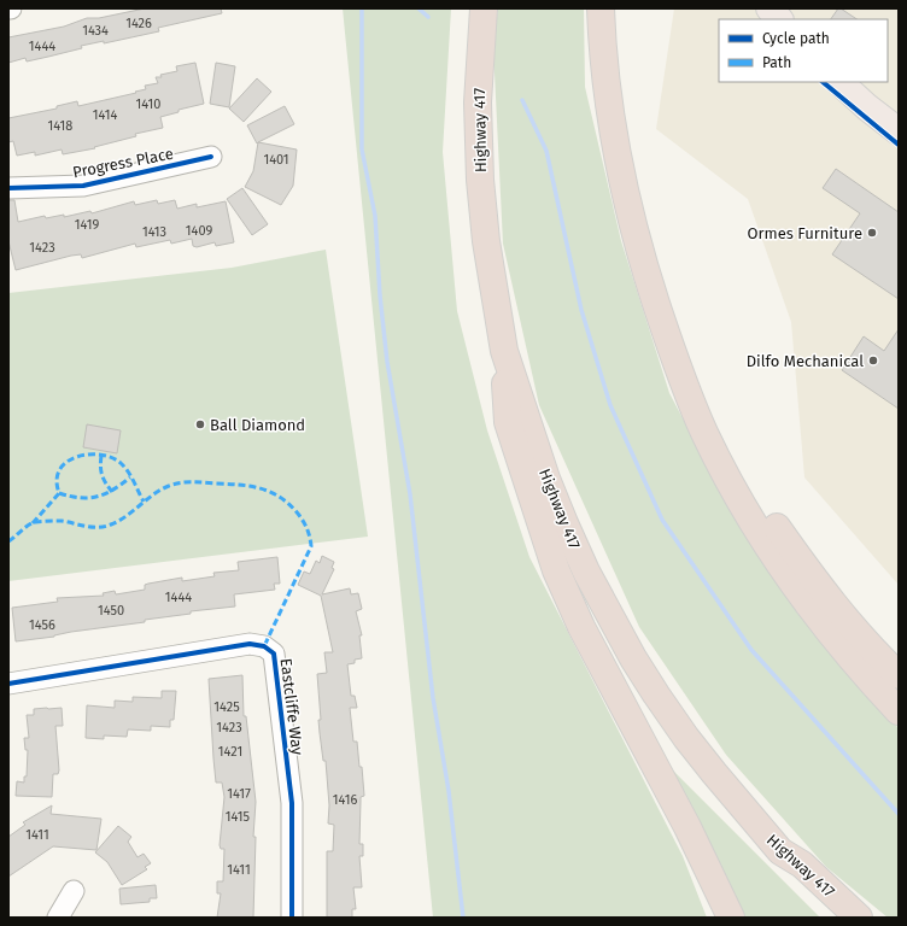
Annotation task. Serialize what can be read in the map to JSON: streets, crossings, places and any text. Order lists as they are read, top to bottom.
{
  "streets": {
    "highway": ["Highway 417"],
    "street": ["Progress Place", "Eastcliffe Way"]
  },
  "places": ["Ormes Furniture", "Dilfo Mechanical", "Ball Diamond"],
  "house_numbers": [
    "1426",
    "1434",
    "1444",
    "1410",
    "1414",
    "1418",
    "1401",
    "1419",
    "1409",
    "1413",
    "1423",
    "1444",
    "1450",
    "1456",
    "1425",
    "1423",
    "1421",
    "1417",
    "1416",
    "1415",
    "1411",
    "1411"
  ],
  "legend": ["Cycle path", "Path"]
}
